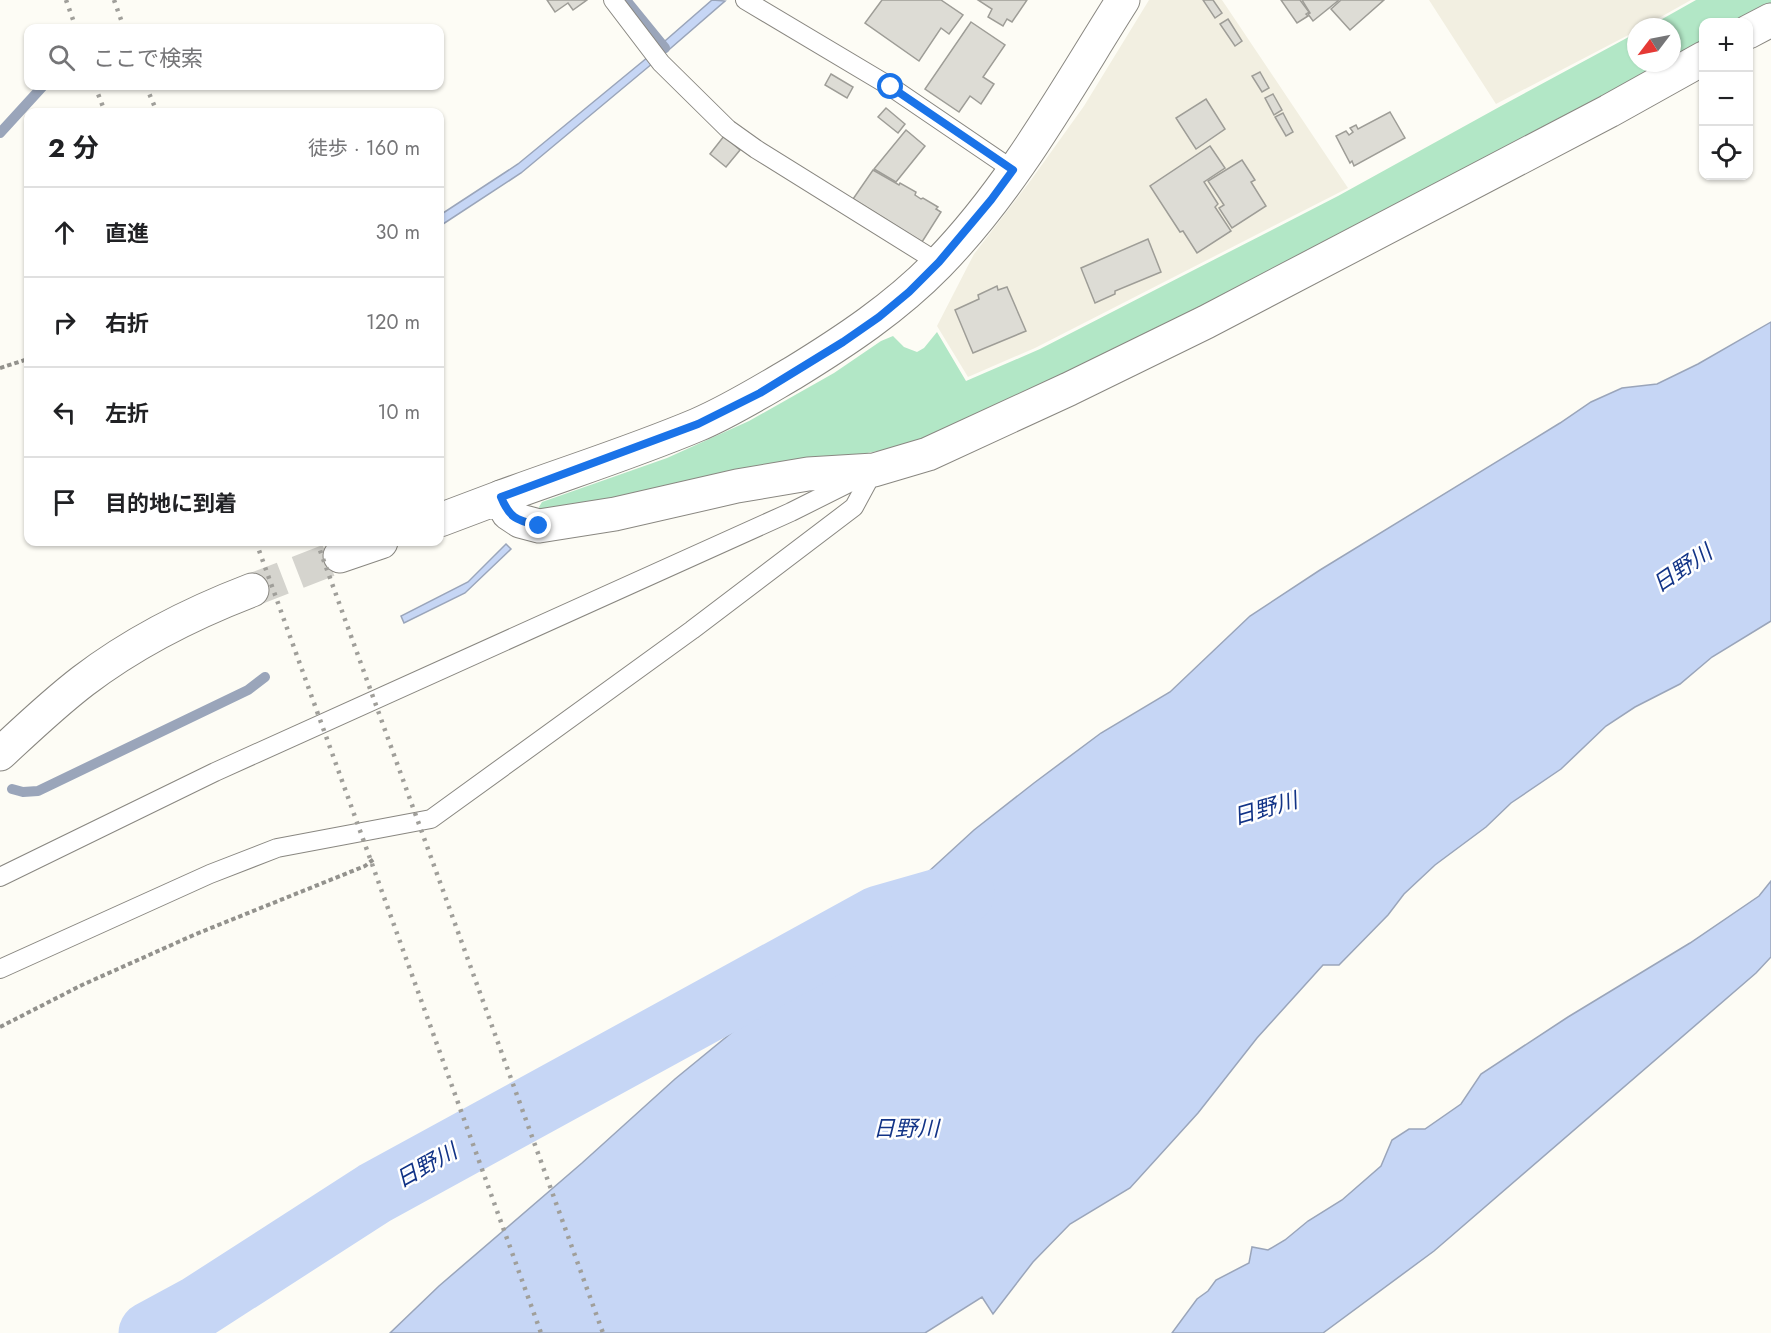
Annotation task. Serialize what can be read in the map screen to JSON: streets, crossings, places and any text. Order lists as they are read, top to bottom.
{
  "water": ["日野川"],
  "north": "bottom left",
  "page": {
    "map_buttons": ["+", "−"],
    "search": "ここで検索",
    "heading": ["2 分", "徒歩 · 160 m"],
    "list": [
      ["直進", "30 m"],
      ["右折", "120 m"],
      ["左折", "10 m"],
      "目的地に到着"
    ]
  }
}
